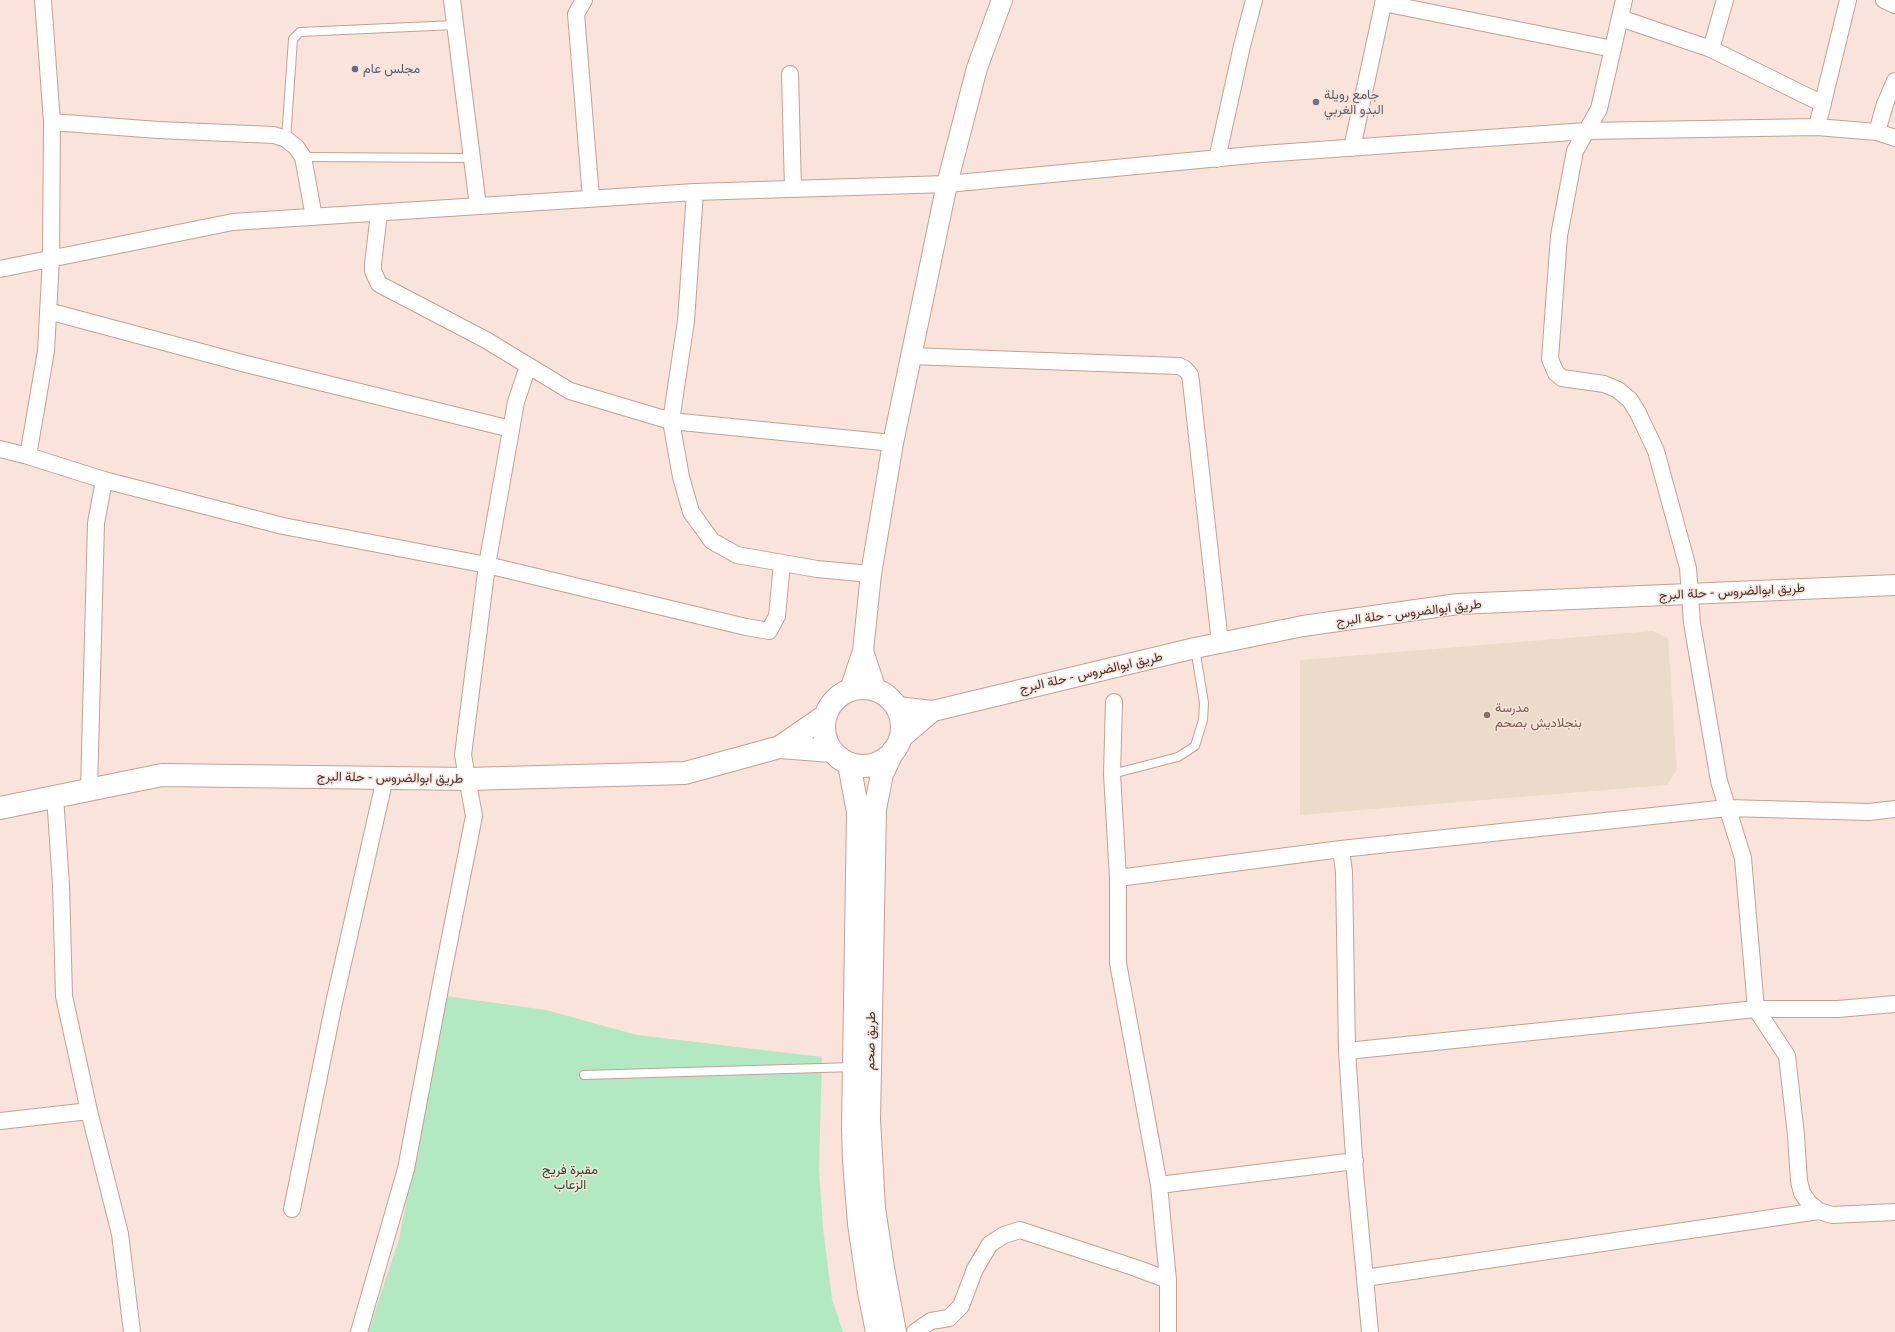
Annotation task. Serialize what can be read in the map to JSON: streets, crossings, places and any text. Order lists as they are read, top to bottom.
{
  "streets": {
    "main road": ["طريق ابوالضروس - حلة البرج", "طريق صحم"]
  },
  "crossings": [
    ["طريق ابوالضروس - حلة البرج", "طريق صحم"]
  ],
  "parks": ["مقبرة فريج الزعاب"],
  "places": ["مجلس عام", "جامع رويلة البدو الغربي", "مدرسة بنجلاديش بصحم"]
}
